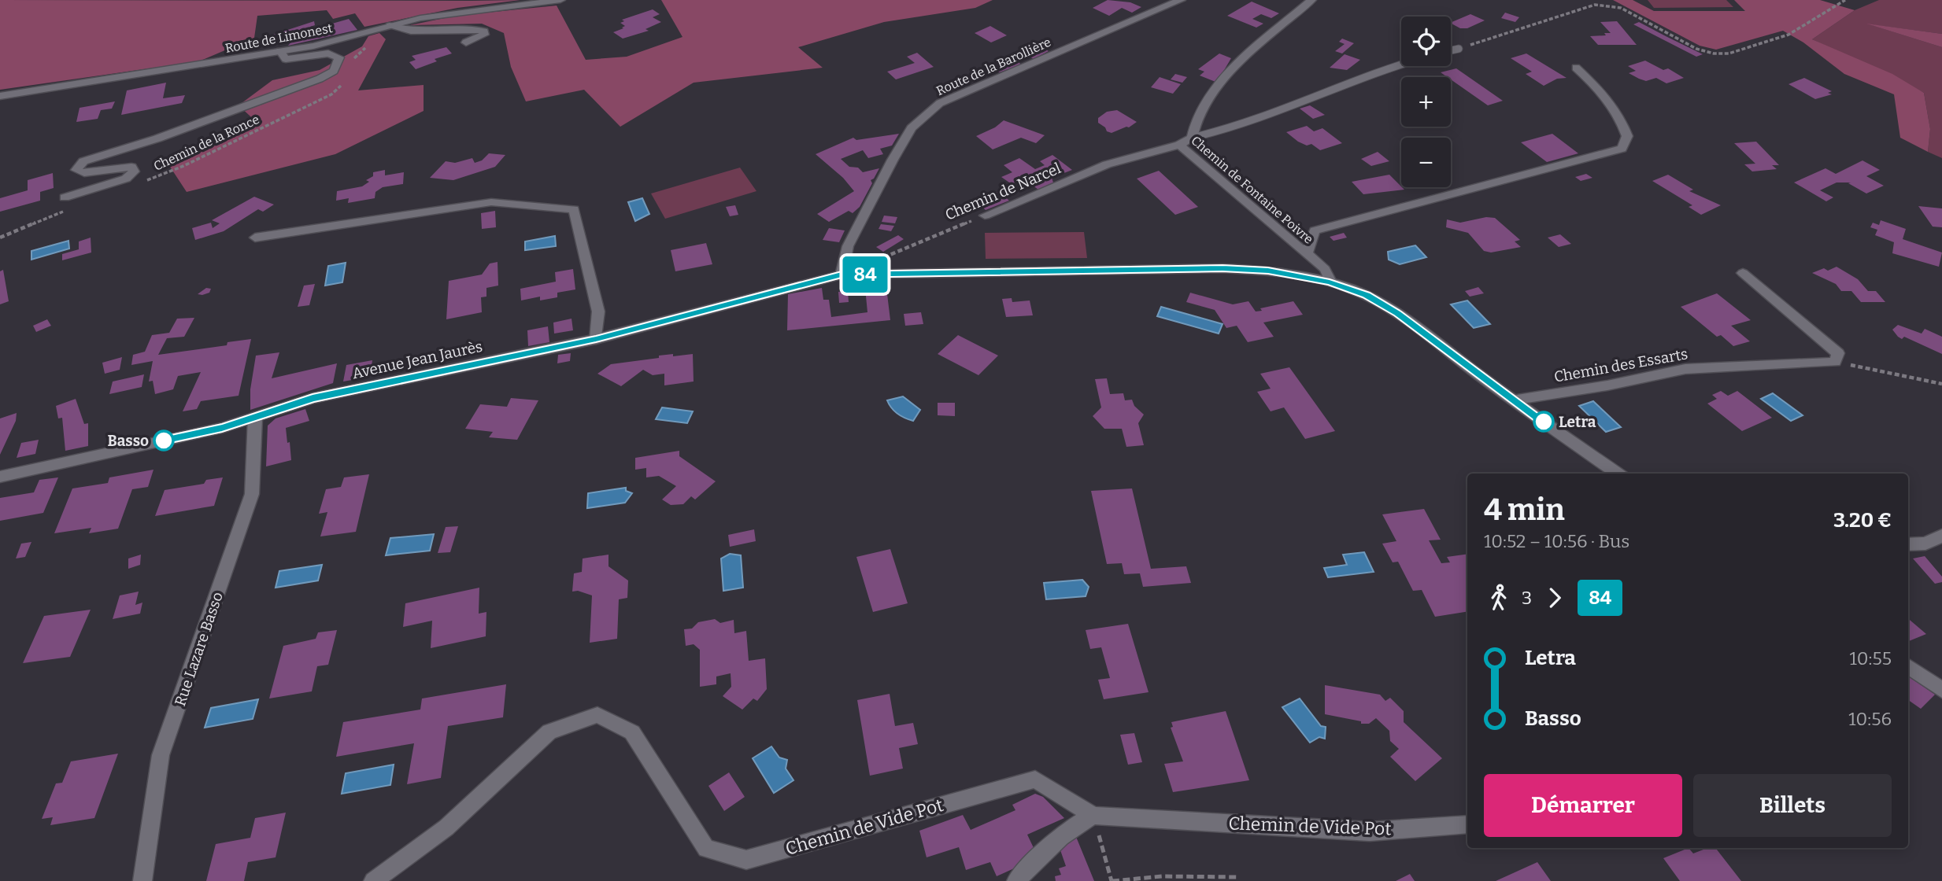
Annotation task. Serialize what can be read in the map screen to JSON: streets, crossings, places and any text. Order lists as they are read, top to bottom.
{
  "streets": {
    "street": [
      "Route de Limonest",
      "Route de la Barollière",
      "Chemin de Fontaine Poivre",
      "Chemin de Narcel",
      "Avenue Jean Jaurès",
      "Chemin des Essarts",
      "Rue Lazare Basso",
      "Chemin de Vide Pot"
    ],
    "path": ["Chemin de la Ronce"]
  },
  "crossings": [
    ["Route de la Barollière", "Avenue Jean Jaurès"],
    ["Chemin de Fontaine Poivre", "Chemin de Narcel"],
    ["Chemin de Fontaine Poivre", "Avenue Jean Jaurès"],
    ["Avenue Jean Jaurès", "Chemin des Essarts"],
    ["Avenue Jean Jaurès", "Rue Lazare Basso"]
  ],
  "places": ["Letra", "Basso"],
  "lines": ["bus line 84"],
  "page": {
    "on_map": "84",
    "map_buttons": ["+", "−"],
    "heading": ["4 min", "10:52 – 10:56 · Bus", "3.20 €"],
    "legs": ["3", "84"],
    "list": [
      {
        "name": "Letra",
        "value": "10:55"
      },
      {
        "name": "Basso",
        "value": "10:56"
      }
    ],
    "buttons": ["Démarrer", "Billets"]
  }
}
